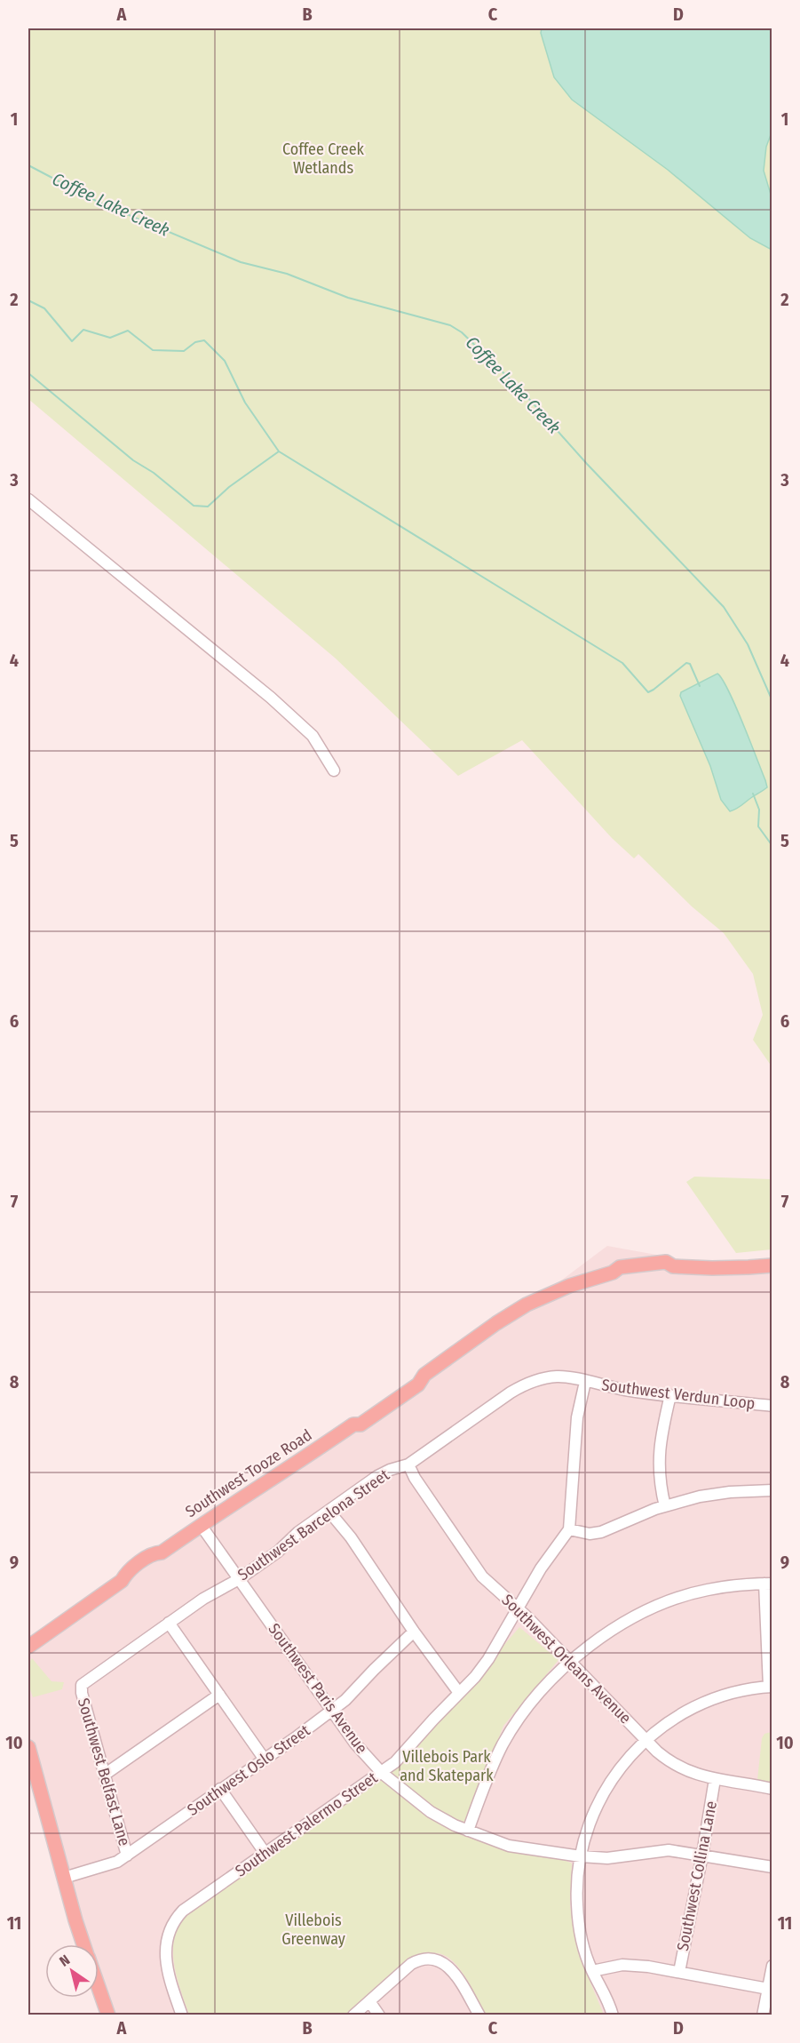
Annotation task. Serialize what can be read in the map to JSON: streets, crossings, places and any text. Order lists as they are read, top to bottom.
{
  "streets": {
    "main road": ["Southwest Tooze Road"],
    "street": [
      "Southwest Verdun Loop",
      "Southwest Barcelona Street",
      "Southwest Orleans Avenue",
      "Southwest Paris Avenue",
      "Southwest Oslo Street",
      "Southwest Belfast Lane",
      "Southwest Palermo Street",
      "Southwest Collina Lane"
    ]
  },
  "crossings": [
    ["Southwest Verdun Loop", "Southwest Barcelona Street"],
    ["Southwest Tooze Road", "Southwest Paris Avenue"],
    ["Southwest Barcelona Street", "Southwest Orleans Avenue"],
    ["Southwest Barcelona Street", "Southwest Paris Avenue"],
    ["Southwest Barcelona Street", "Southwest Belfast Lane"],
    ["Southwest Orleans Avenue", "Southwest Palermo Street"],
    ["Southwest Orleans Avenue", "Southwest Collina Lane"],
    ["Southwest Paris Avenue", "Southwest Oslo Street"],
    ["Southwest Paris Avenue", "Southwest Palermo Street"],
    ["Southwest Paris Avenue", "Southwest Collina Lane"],
    ["Southwest Oslo Street", "Southwest Belfast Lane"]
  ],
  "water": ["Coffee Lake Creek"],
  "parks": ["Coffee Creek Wetlands", "Villebois Park and Skatepark", "Villebois Greenway"],
  "north": "top left",
  "grid": {
    "columns": [
      "A",
      "B",
      "C",
      "D"
    ],
    "rows": [
      "1",
      "2",
      "3",
      "4",
      "5",
      "6",
      "7",
      "8",
      "9",
      "10",
      "11"
    ]
  }
}
